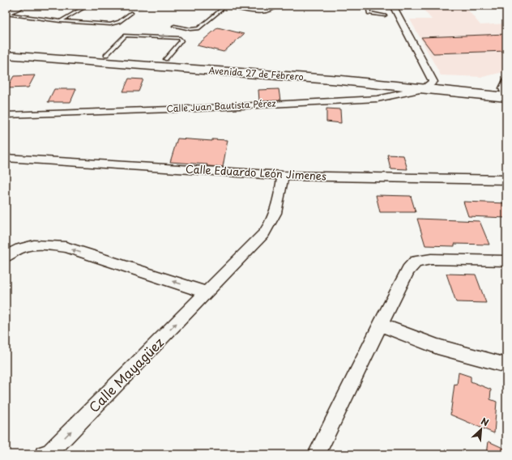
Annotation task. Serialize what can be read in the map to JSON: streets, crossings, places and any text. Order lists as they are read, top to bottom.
{
  "streets": {
    "main road": ["Avenida 27 de Febrero"],
    "street": ["Calle Juan Bautista Pérez", "Calle Eduardo León Jimenes", "Calle Mayagüez"]
  },
  "crossings": [
    ["Avenida 27 de Febrero", "Calle Juan Bautista Pérez"],
    ["Calle Eduardo León Jimenes", "Calle Mayagüez"]
  ],
  "one_way": ["Calle Mayagüez"],
  "north": "top right"
}
